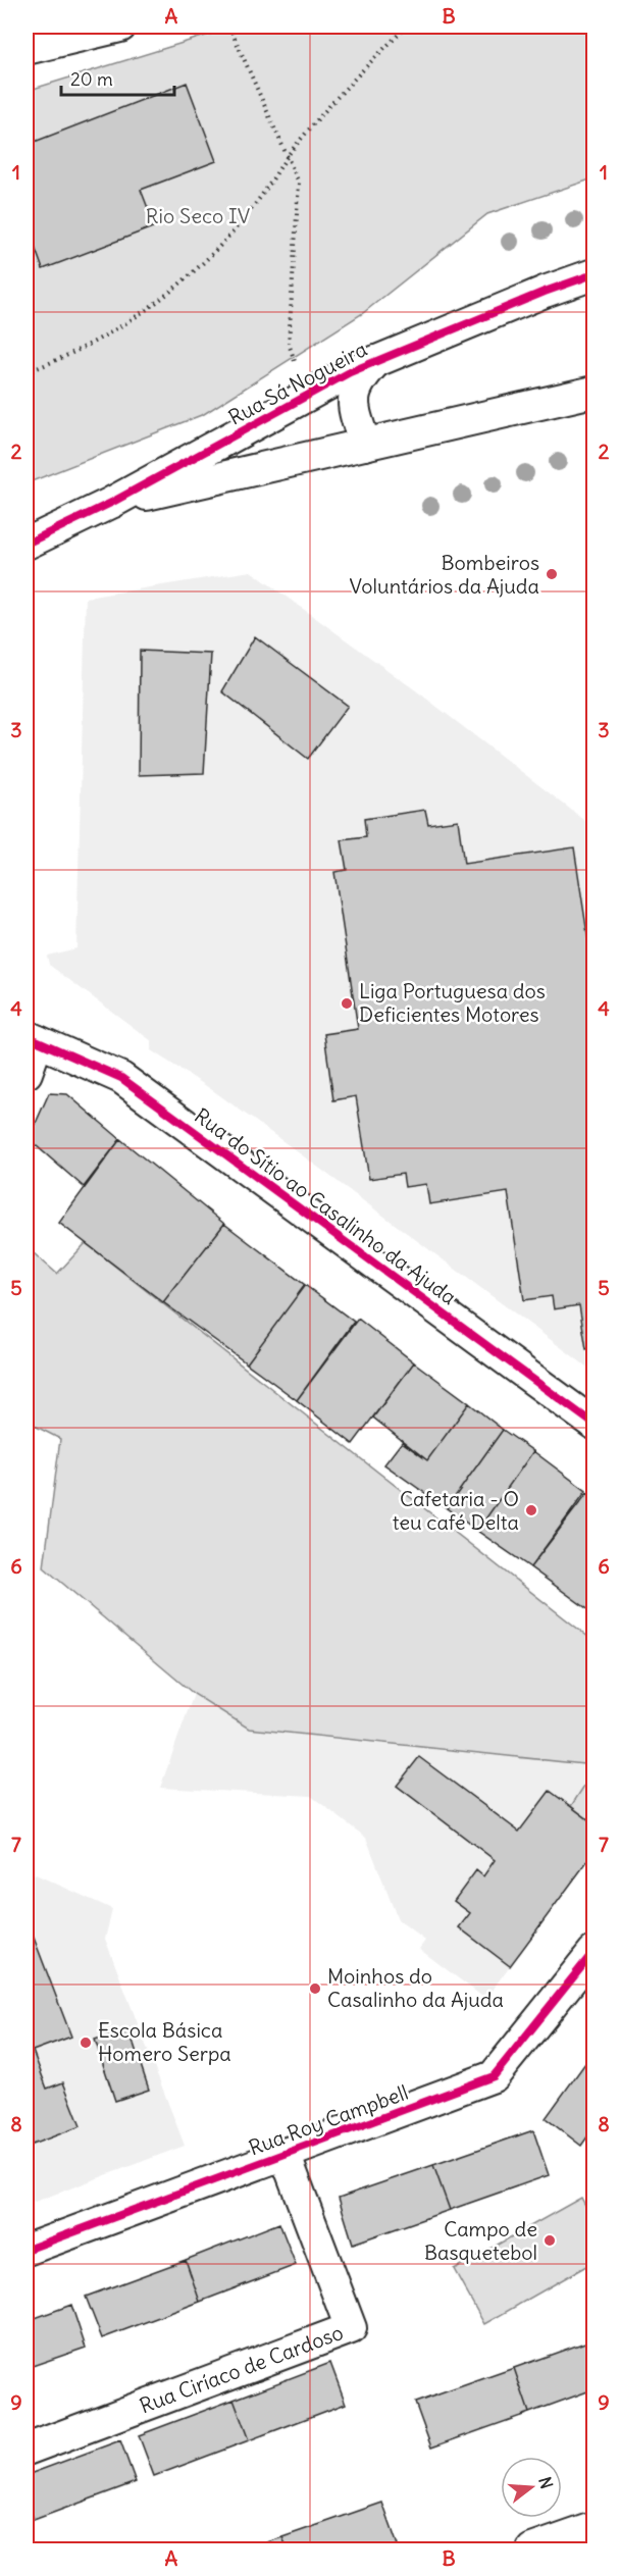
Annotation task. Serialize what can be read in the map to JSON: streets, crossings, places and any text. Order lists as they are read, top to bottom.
{
  "streets": {
    "street": [
      "Rua Sá Nogueira",
      "Rua do Sítio ao Casalinho da Ajuda",
      "Rua Roy Campbell",
      "Rua Ciríaco de Cardoso"
    ]
  },
  "crossings": [
    ["Rua Roy Campbell", "Rua Ciríaco de Cardoso"]
  ],
  "parks": ["Rio Seco IV"],
  "places": [
    "Bombeiros Voluntários da Ajuda",
    "Liga Portuguesa dos Deficientes Motores",
    "Cafetaria - O teu café Delta",
    "Moinhos do Casalinho da Ajuda",
    "Escola Básica Homero Serpa",
    "Campo de Basquetebol"
  ],
  "scale_bar": "20 m",
  "north": "right",
  "grid": {
    "columns": ["A", "B"],
    "rows": [
      "1",
      "2",
      "3",
      "4",
      "5",
      "6",
      "7",
      "8",
      "9"
    ]
  }
}
